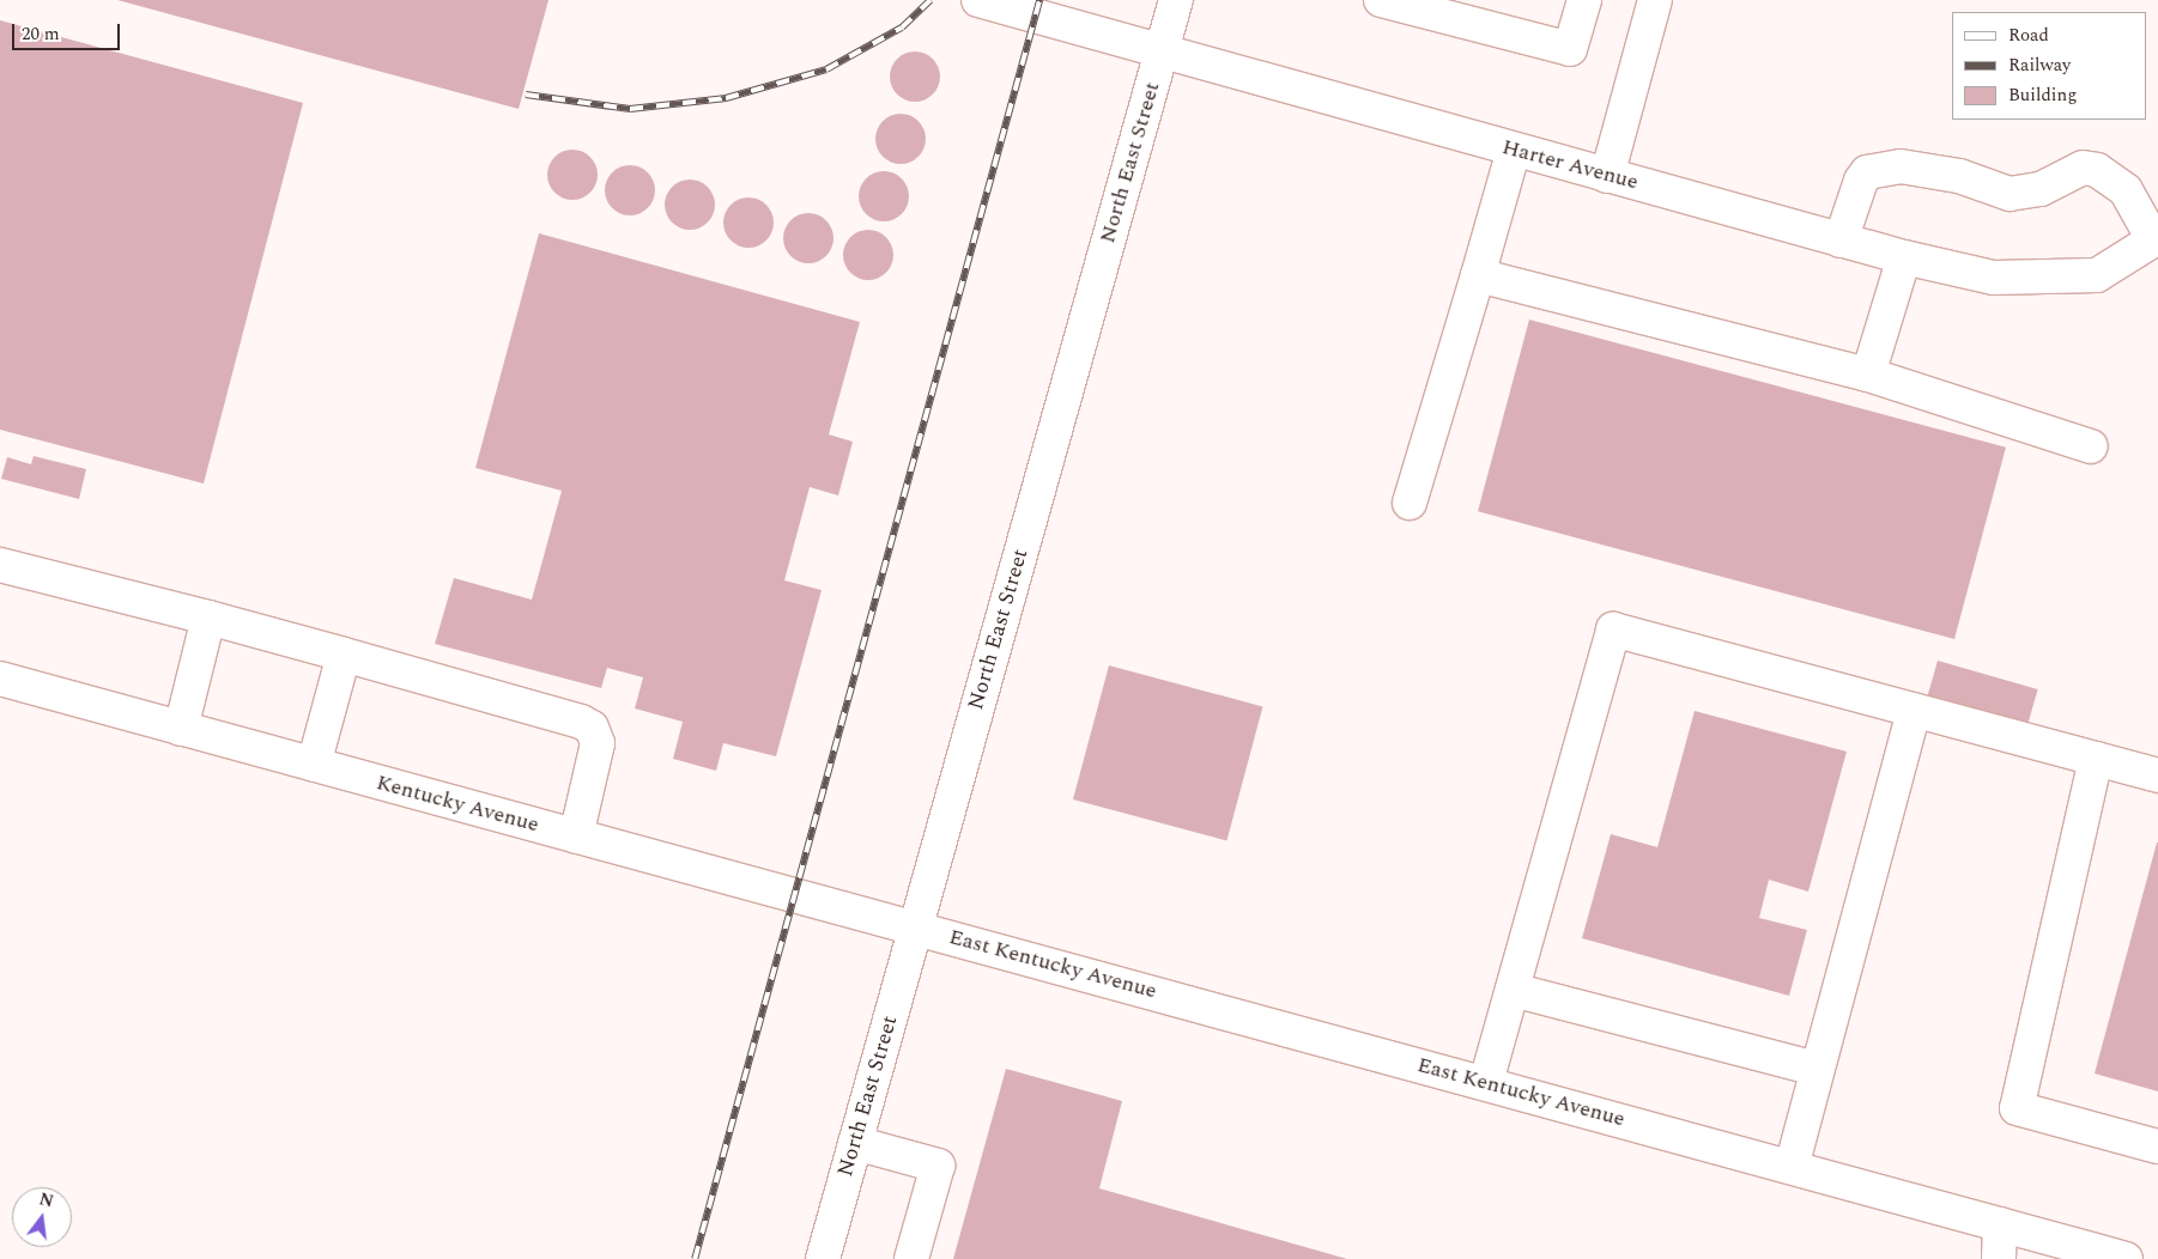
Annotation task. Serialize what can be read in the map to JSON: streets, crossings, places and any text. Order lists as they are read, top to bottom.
{
  "streets": {
    "street": [
      "North East Street",
      "Harter Avenue",
      "Kentucky Avenue",
      "East Kentucky Avenue"
    ]
  },
  "crossings": [
    ["North East Street", "Harter Avenue"],
    ["North East Street", "Kentucky Avenue"],
    ["North East Street", "East Kentucky Avenue"],
    ["Kentucky Avenue", "East Kentucky Avenue"]
  ],
  "legend": ["Road", "Railway", "Building"],
  "scale_bar": "20 m",
  "north": "top"
}
